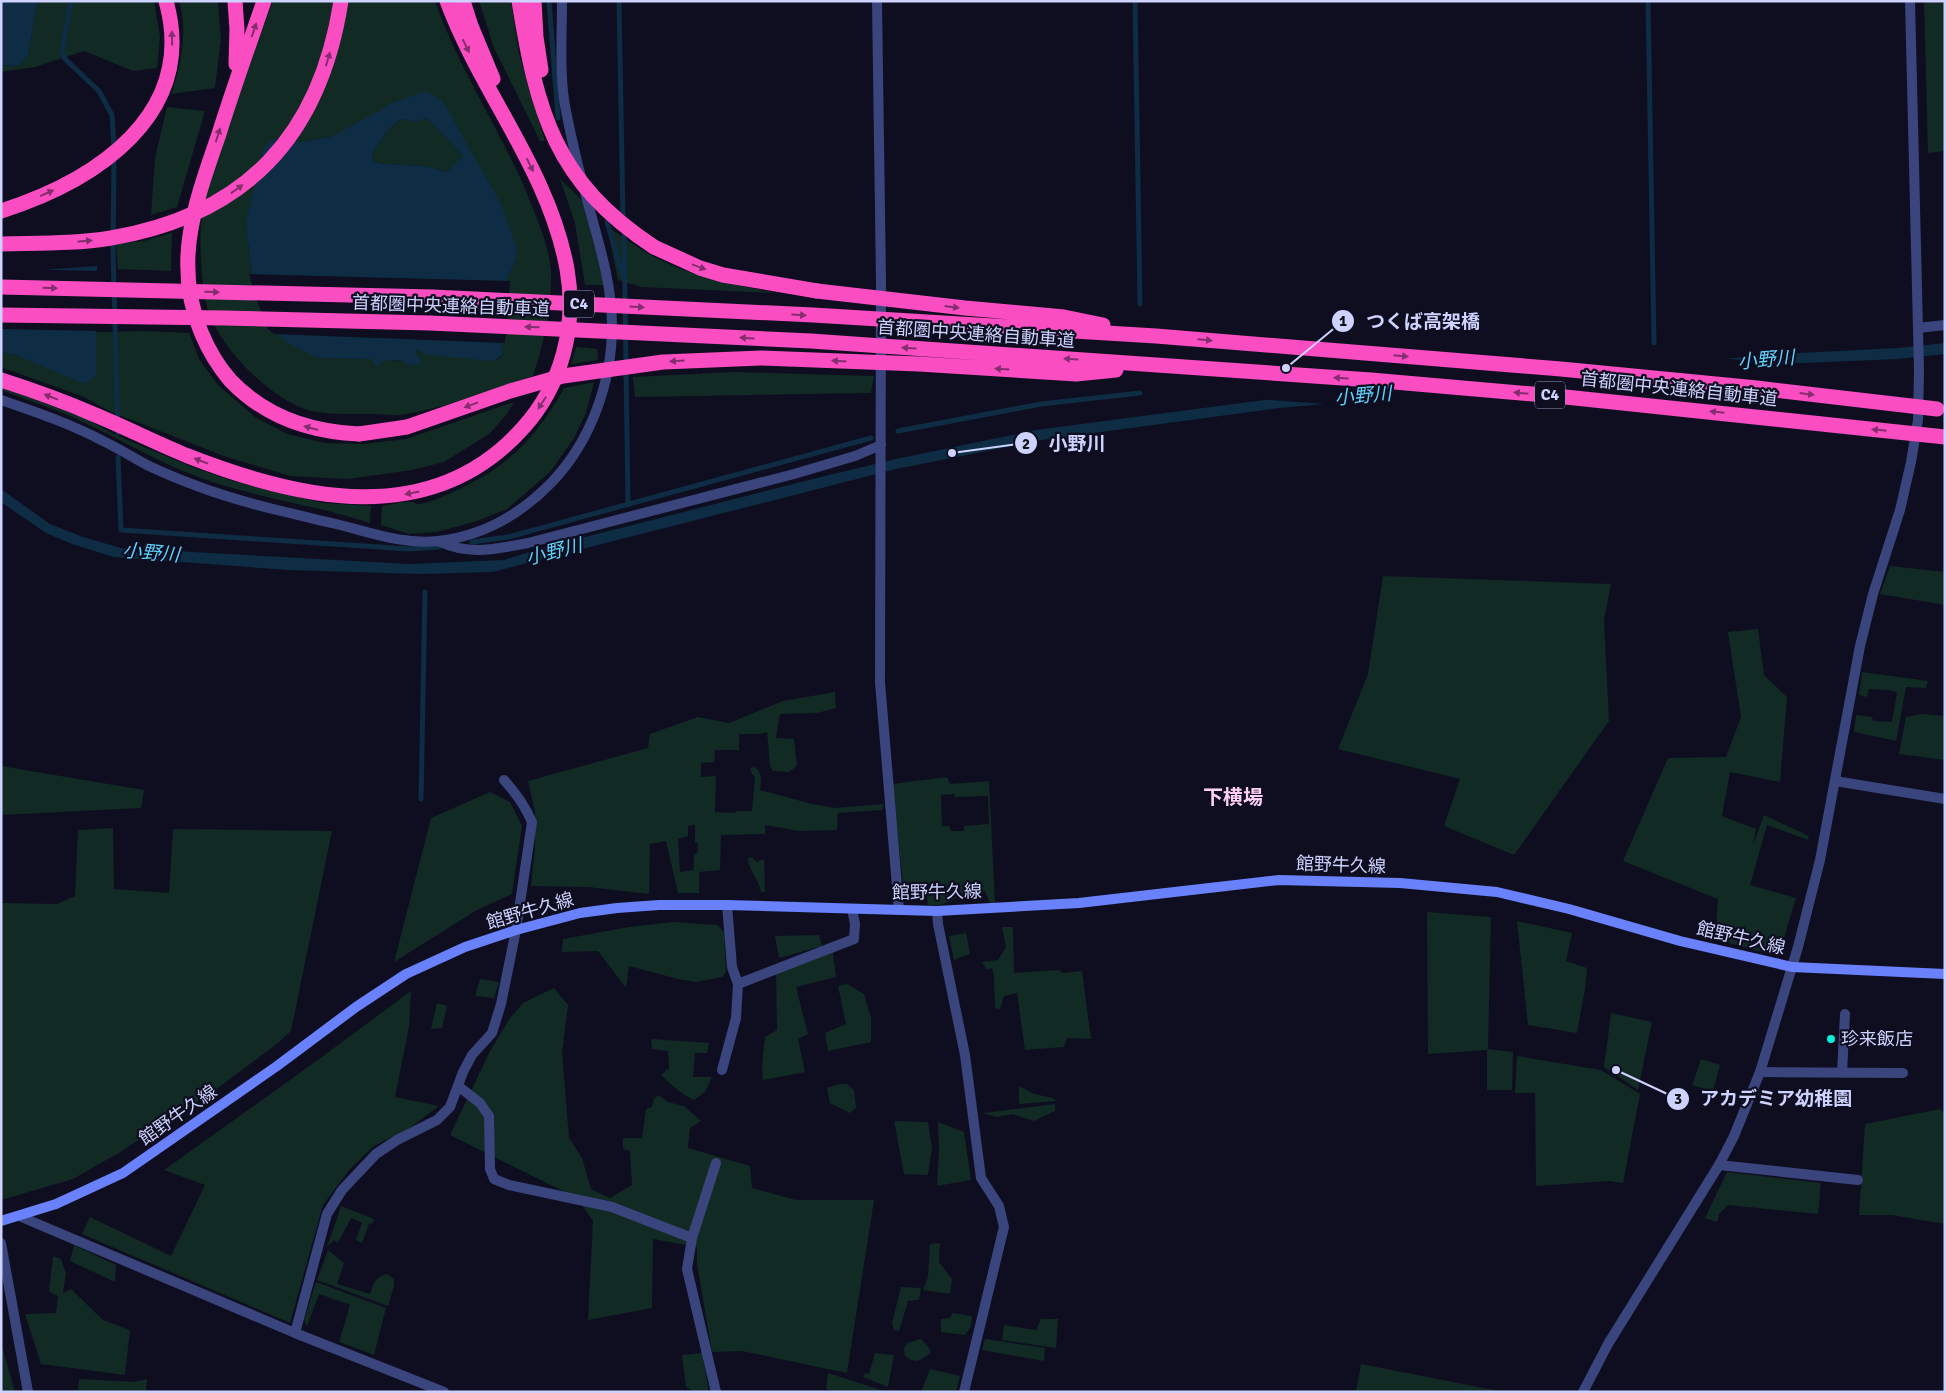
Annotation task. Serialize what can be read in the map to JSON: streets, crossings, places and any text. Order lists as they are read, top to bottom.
{
  "streets": {
    "highway": ["C4", "首都圏中央連絡自動車道"],
    "main road": ["館野牛久線"]
  },
  "districts": ["下横場"],
  "water": ["小野川"],
  "places": [
    "つくば高架橋",
    "小野川",
    "珍来飯店",
    "アカデミア幼稚園"
  ]
}
